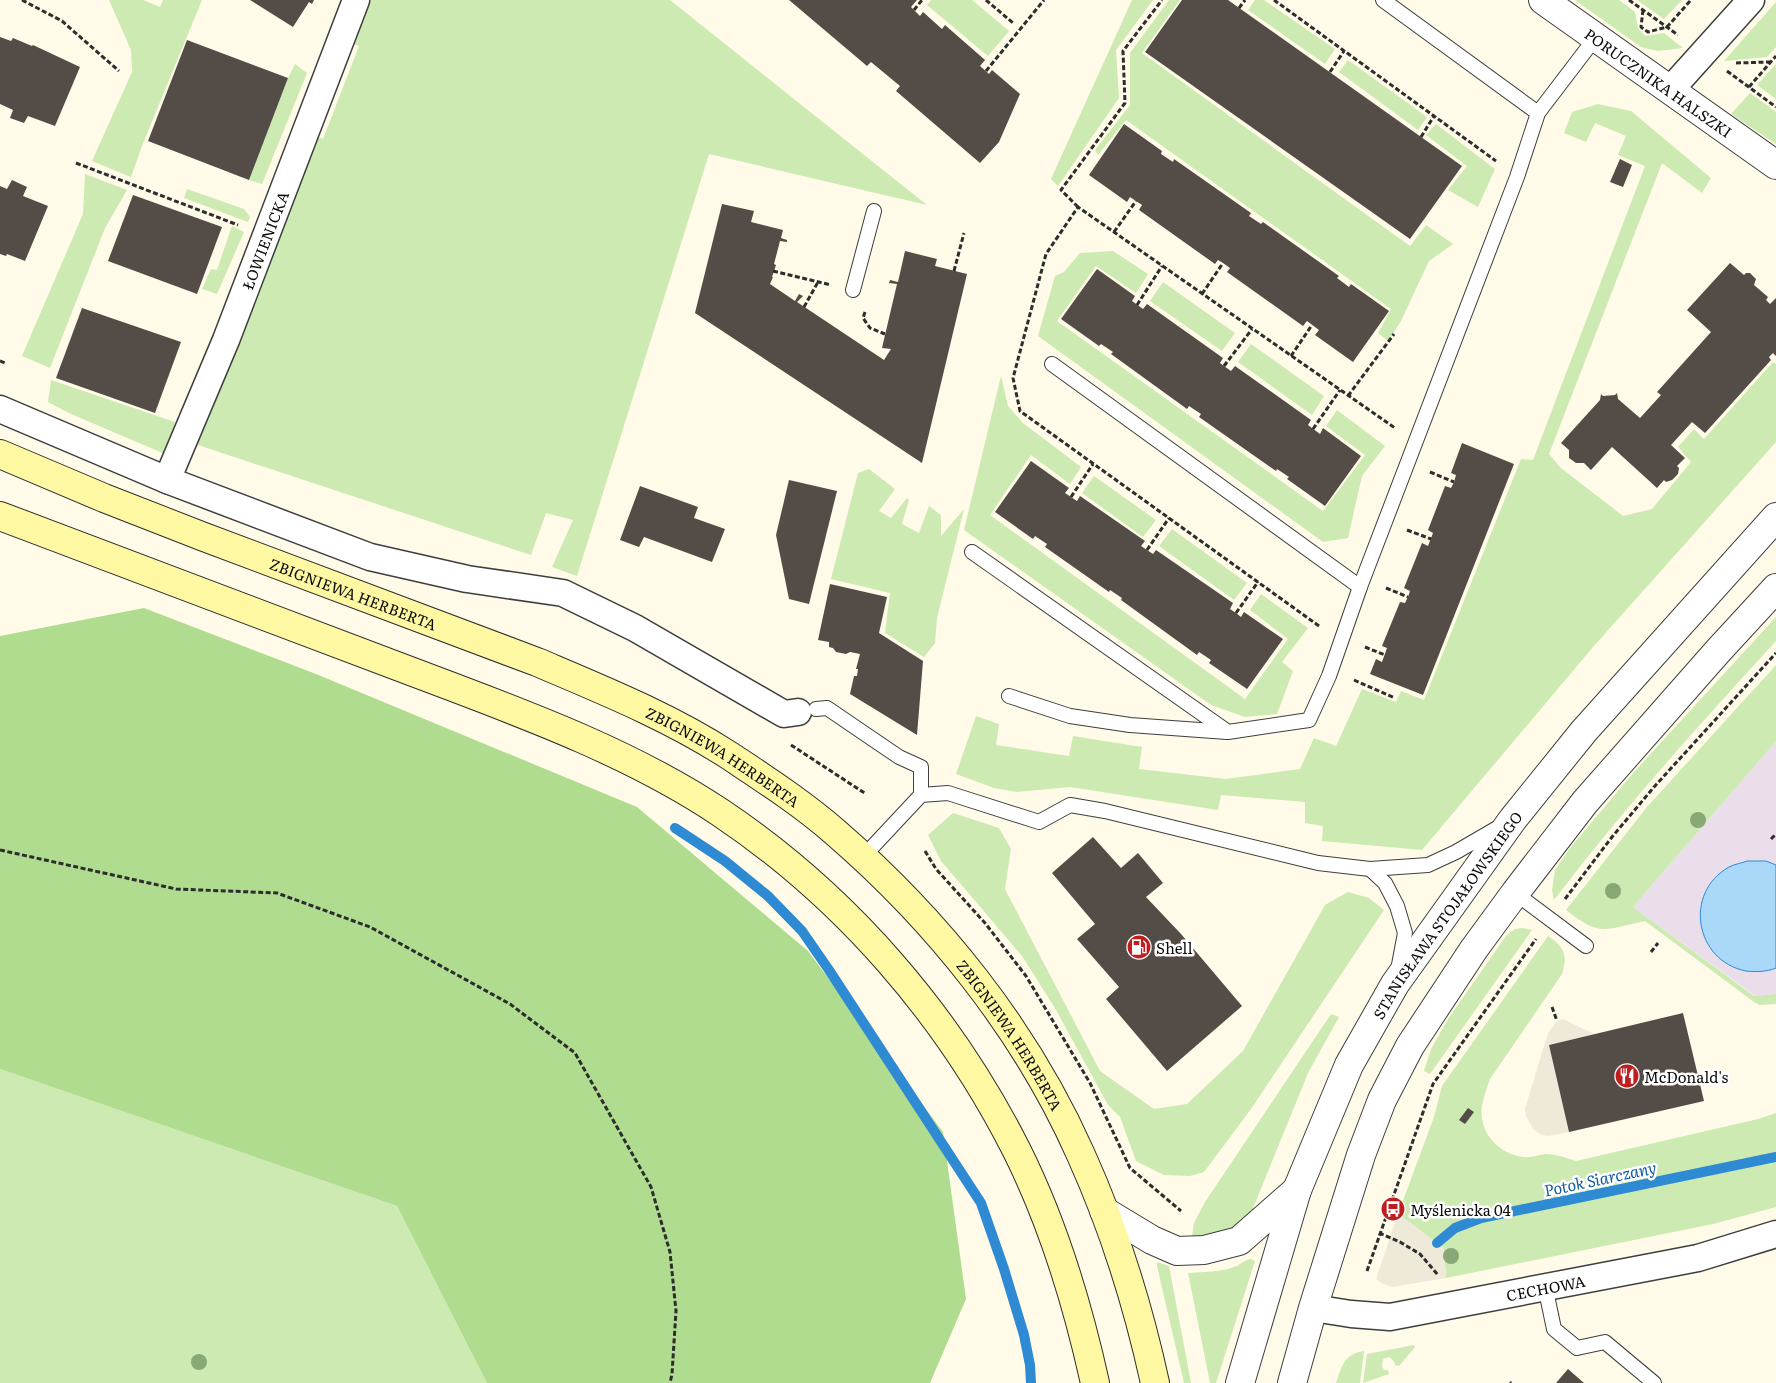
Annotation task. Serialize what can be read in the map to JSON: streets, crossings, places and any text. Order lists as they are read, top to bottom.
{
  "streets": {
    "main road": ["ZBIGNIEWA HERBERTA"],
    "street": [
      "PORUCZNIKA HALSZKI",
      "ŁOWIENICKA",
      "STANISŁAWA STOJAŁOWSKIEGO",
      "CECHOWA"
    ]
  },
  "water": ["Potok Siarczany"],
  "places": {
    "fuel station": ["Shell"],
    "restaurant": ["McDonald's"],
    "bus stop": ["Myślenicka 04"]
  }
}
